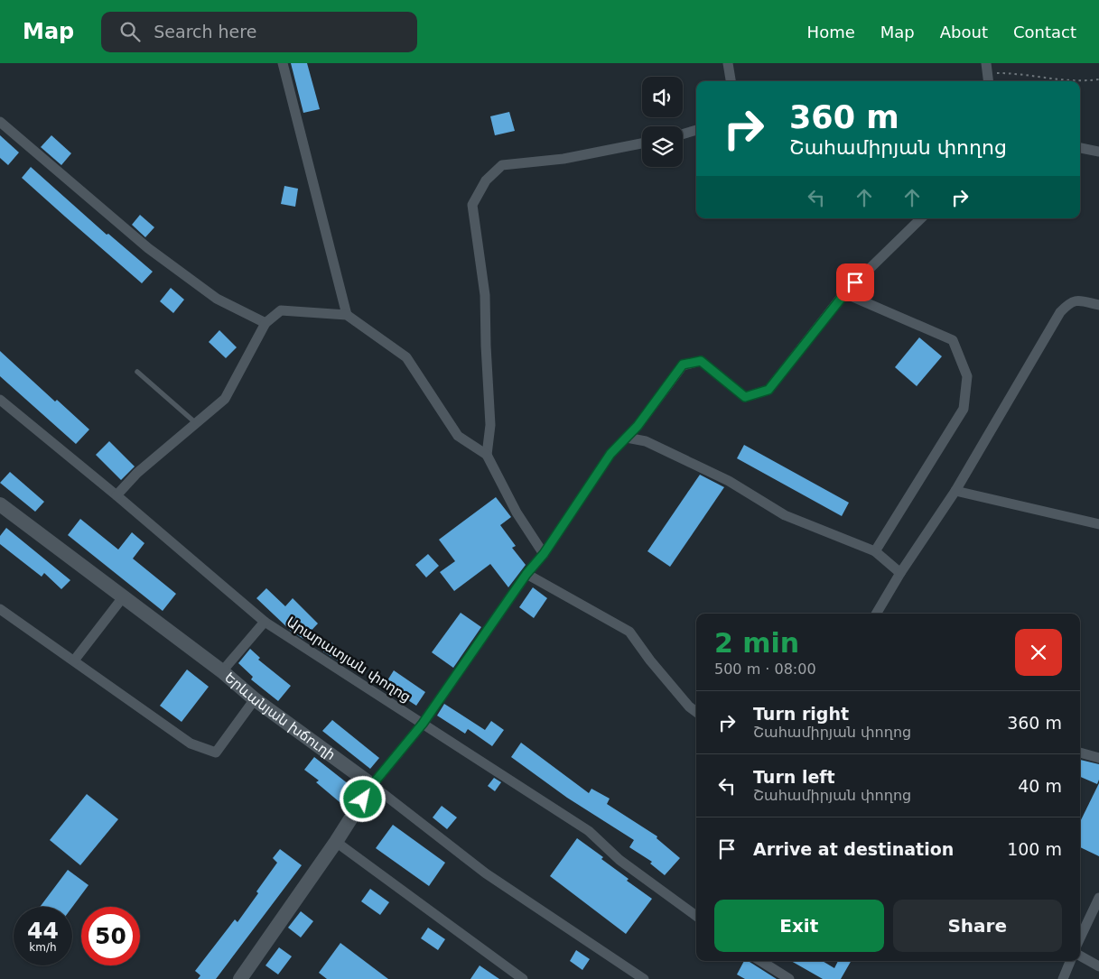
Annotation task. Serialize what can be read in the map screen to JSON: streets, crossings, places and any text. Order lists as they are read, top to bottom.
{
  "streets": {
    "main road": ["Երևանյան խճուղի"],
    "street": ["Արարատյան փողոց"]
  },
  "page": {
    "header": "Map",
    "search": "Search here",
    "nav": [
      "Home",
      "Map",
      "About",
      "Contact"
    ],
    "turn": ["360 m", "Շահամիրյան փողոց"],
    "heading": ["2 min", "500 m · 08:00"],
    "list": [
      {
        "name": "Turn right",
        "note": "Շահամիրյան փողոց",
        "value": "360 m"
      },
      {
        "name": "Turn left",
        "note": "Շահամիրյան փողոց",
        "value": "40 m"
      },
      {
        "name": "Arrive at destination",
        "value": "100 m"
      }
    ],
    "buttons": ["Exit", "Share"],
    "speed": "44 km/h",
    "limit": "50"
  }
}
